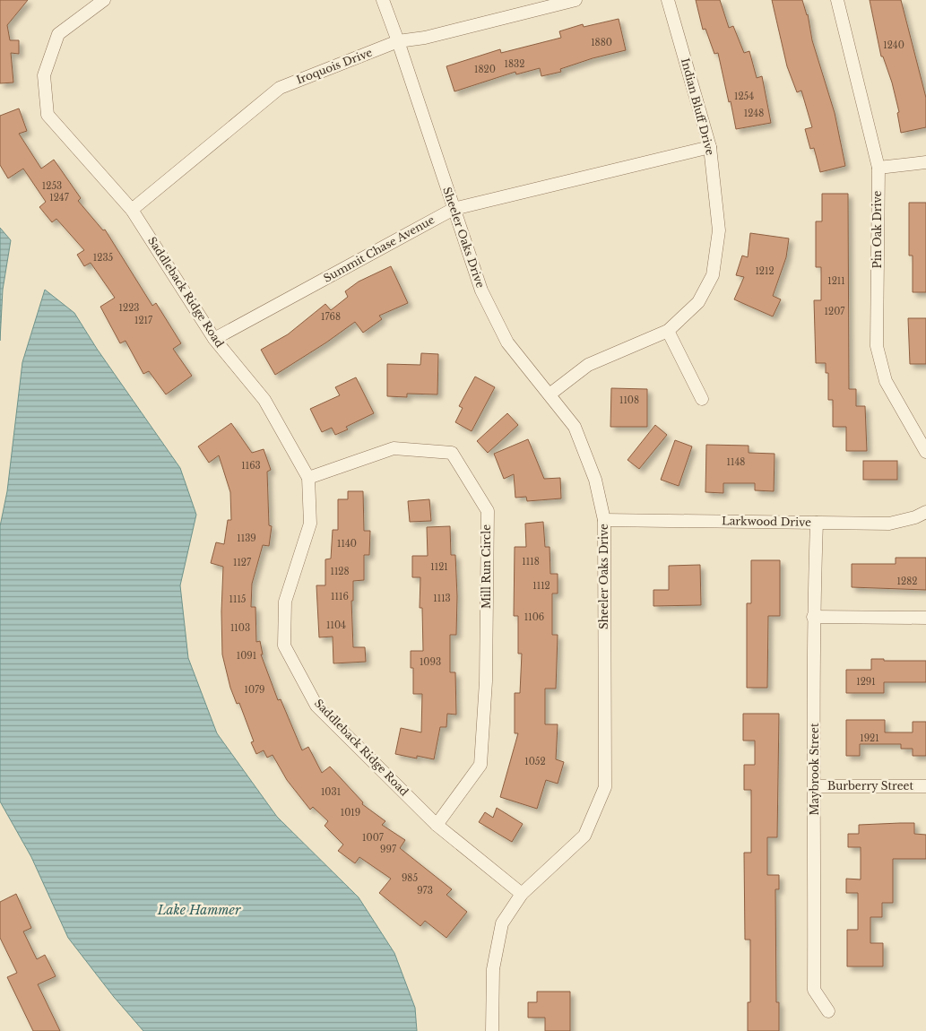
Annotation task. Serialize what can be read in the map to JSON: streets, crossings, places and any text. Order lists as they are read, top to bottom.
{
  "streets": {
    "street": [
      "Iroquois Drive",
      "Indian Bluff Drive",
      "Pin Oak Drive",
      "Sheeler Oaks Drive",
      "Summit Chase Avenue",
      "Saddleback Ridge Road",
      "Larkwood Drive",
      "Mill Run Circle",
      "Maybrook Street",
      "Burberry Street"
    ]
  },
  "crossings": [
    ["Iroquois Drive", "Sheeler Oaks Drive"],
    ["Iroquois Drive", "Saddleback Ridge Road"],
    ["Indian Bluff Drive", "Sheeler Oaks Drive"],
    ["Indian Bluff Drive", "Summit Chase Avenue"],
    ["Sheeler Oaks Drive", "Summit Chase Avenue"],
    ["Sheeler Oaks Drive", "Saddleback Ridge Road"],
    ["Sheeler Oaks Drive", "Larkwood Drive"],
    ["Summit Chase Avenue", "Saddleback Ridge Road"],
    ["Saddleback Ridge Road", "Mill Run Circle"],
    ["Larkwood Drive", "Maybrook Street"],
    ["Maybrook Street", "Burberry Street"]
  ],
  "water": ["Lake Hammer"],
  "house_numbers": [
    "1880",
    "1240",
    "1832",
    "1820",
    "1254",
    "1248",
    "1253",
    "1247",
    "1235",
    "1212",
    "1211",
    "1223",
    "1207",
    "1768",
    "1217",
    "1108",
    "1148",
    "1163",
    "1139",
    "1140",
    "1118",
    "1127",
    "1121",
    "1128",
    "1282",
    "1112",
    "1116",
    "1113",
    "1115",
    "1106",
    "1104",
    "1103",
    "1091",
    "1093",
    "1291",
    "1079",
    "1921",
    "1052",
    "1031",
    "1019",
    "1007",
    "997",
    "985",
    "973"
  ]
}
